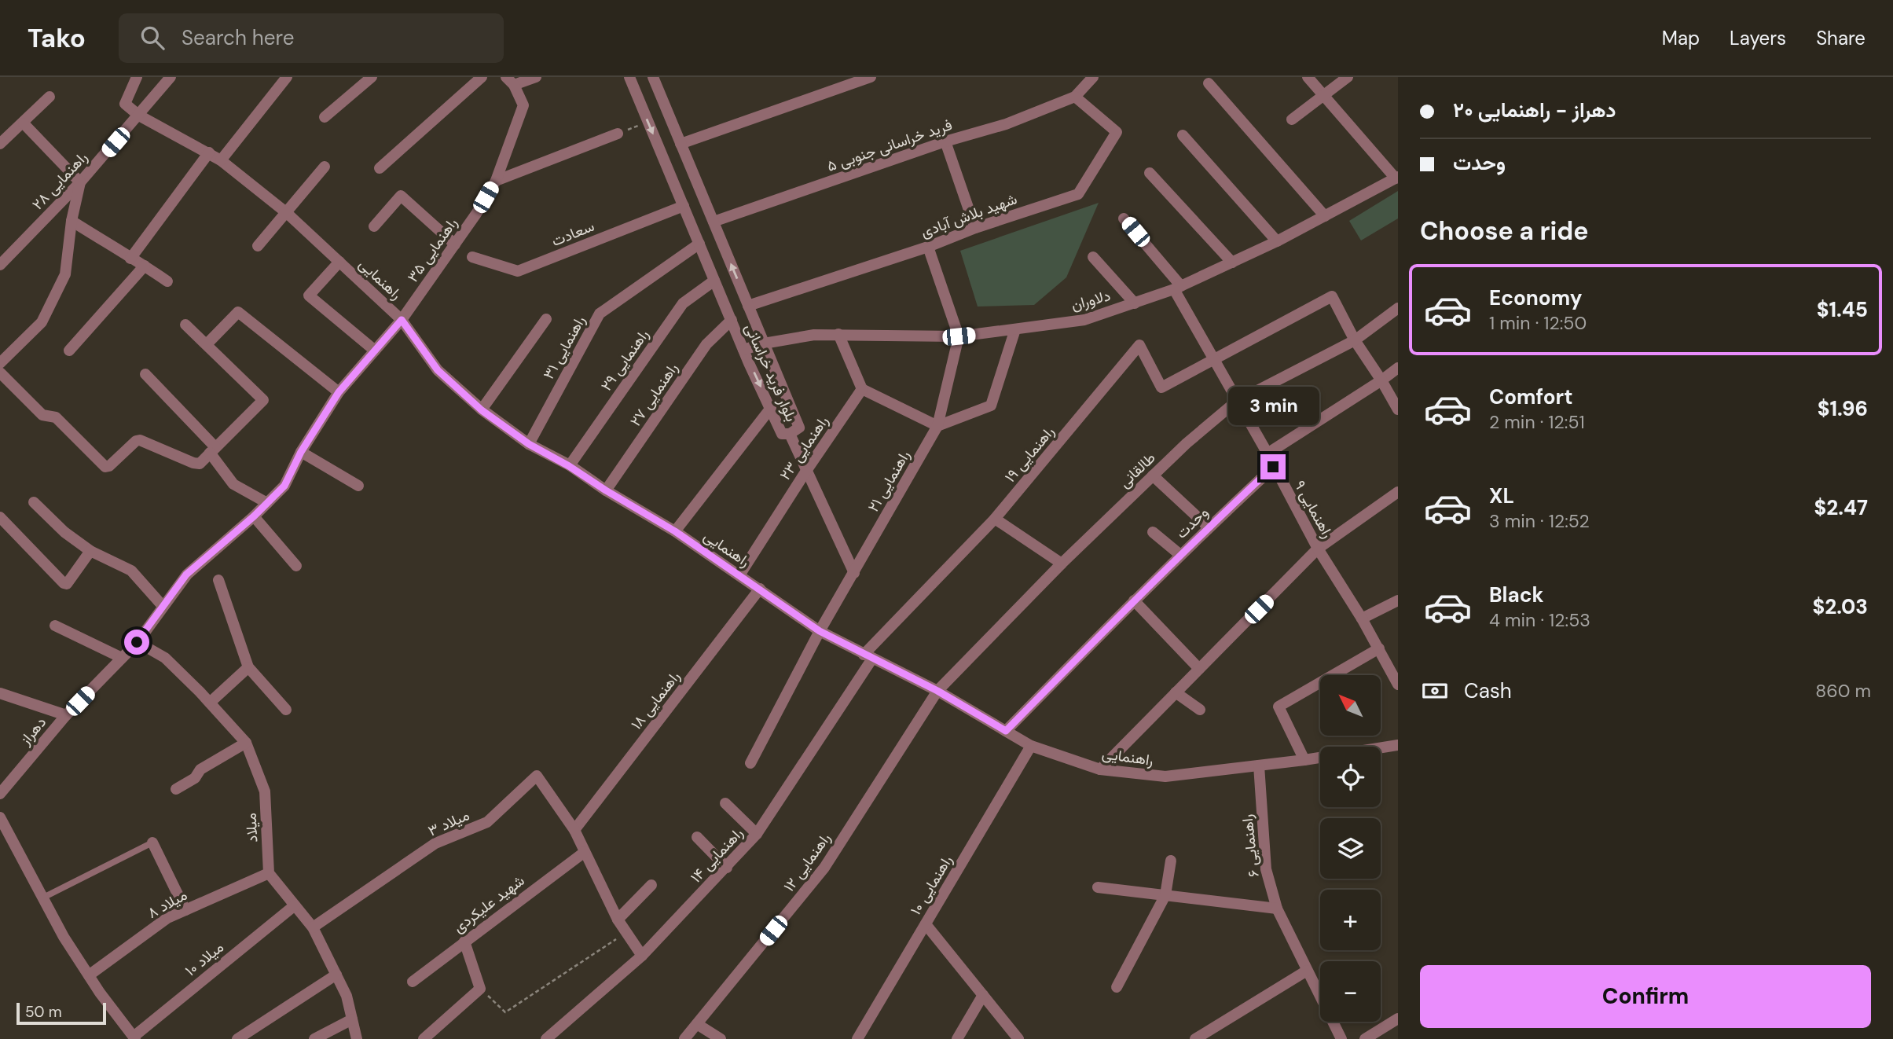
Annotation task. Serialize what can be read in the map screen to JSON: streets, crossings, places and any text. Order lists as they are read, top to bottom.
{
  "streets": {
    "street": [
      "فرید خراسانی جنوبی ۵",
      "راهنمایی ۲۸",
      "شهید بلاش آبادی",
      "سعادت",
      "راهنمایی ۳۵",
      "راهنمایی",
      "دلاوران",
      "راهنمایی ۳۱",
      "راهنمایی ۲۹",
      "بلوار فرید خراسانی",
      "راهنمایی ۲۷",
      "راهنمایی ۲۳",
      "راهنمایی ۱۹",
      "طالقانی",
      "راهنمایی ۲۱",
      "راهنمایی ۹",
      "وحدت",
      "راهنمایی ۱۸",
      "دهراز",
      "میلاد ۳",
      "میلاد",
      "راهنمایی ۶",
      "راهنمایی ۱۴",
      "راهنمایی ۱۲",
      "راهنمایی ۱۰",
      "میلاد ۸",
      "شهید علیکردی",
      "میلاد ۱۰"
    ]
  },
  "crossings": [
    ["فرید خراسانی جنوبی ۵", "شهید بلاش آبادی"],
    ["فرید خراسانی جنوبی ۵", "بلوار فرید خراسانی"],
    ["راهنمایی ۲۸", "راهنمایی"],
    ["شهید بلاش آبادی", "بلوار فرید خراسانی"],
    ["سعادت", "بلوار فرید خراسانی"],
    ["راهنمایی ۳۵", "راهنمایی"],
    ["راهنمایی ۳۵", "دهراز"],
    ["راهنمایی", "راهنمایی ۳۱"],
    ["راهنمایی", "راهنمایی ۲۹"],
    ["راهنمایی", "راهنمایی ۲۷"],
    ["راهنمایی", "راهنمایی ۲۳"],
    ["راهنمایی", "راهنمایی ۱۹"],
    ["راهنمایی", "طالقانی"],
    ["راهنمایی", "راهنمایی ۲۱"],
    ["راهنمایی", "وحدت"],
    ["راهنمایی", "راهنمایی ۱۸"],
    ["راهنمایی", "راهنمایی ۶"],
    ["راهنمایی", "راهنمایی ۱۴"],
    ["راهنمایی", "راهنمایی ۱۲"],
    ["راهنمایی", "راهنمایی ۱۰"],
    ["دلاوران", "بلوار فرید خراسانی"],
    ["دلاوران", "راهنمایی ۲۱"],
    ["دلاوران", "راهنمایی ۹"],
    ["راهنمایی ۳۱", "بلوار فرید خراسانی"],
    ["راهنمایی ۲۹", "بلوار فرید خراسانی"],
    ["بلوار فرید خراسانی", "راهنمایی ۲۷"],
    ["راهنمایی ۱۹", "راهنمایی ۹"],
    ["راهنمایی ۱۹", "راهنمایی ۱۴"],
    ["طالقانی", "راهنمایی ۹"],
    ["طالقانی", "راهنمایی ۱۲"],
    ["راهنمایی ۹", "وحدت"],
    ["راهنمایی ۱۸", "میلاد ۳"],
    ["دهراز", "میلاد"],
    ["میلاد", "میلاد ۸"]
  ],
  "scale_bar": "50 m",
  "north": "top left",
  "page": {
    "header": "Tako",
    "search": "Search here",
    "nav": ["Map", "Layers", "Share"],
    "banner": ["دهراز - راهنمایی ۲۰", "وحدت"],
    "heading": "Choose a ride",
    "list": [
      {
        "name": "Economy",
        "note": "1 min · 12:50",
        "value": "$1.45"
      },
      {
        "name": "Comfort",
        "note": "2 min · 12:51",
        "value": "$1.96"
      },
      {
        "name": "XL",
        "note": "3 min · 12:52",
        "value": "$2.47"
      },
      {
        "name": "Black",
        "note": "4 min · 12:53",
        "value": "$2.03"
      }
    ],
    "bubble": "3 min",
    "pay": ["Cash", "860 m"],
    "map_buttons": ["+", "−"],
    "buttons": "Confirm",
    "scale": "50 m"
  }
}
